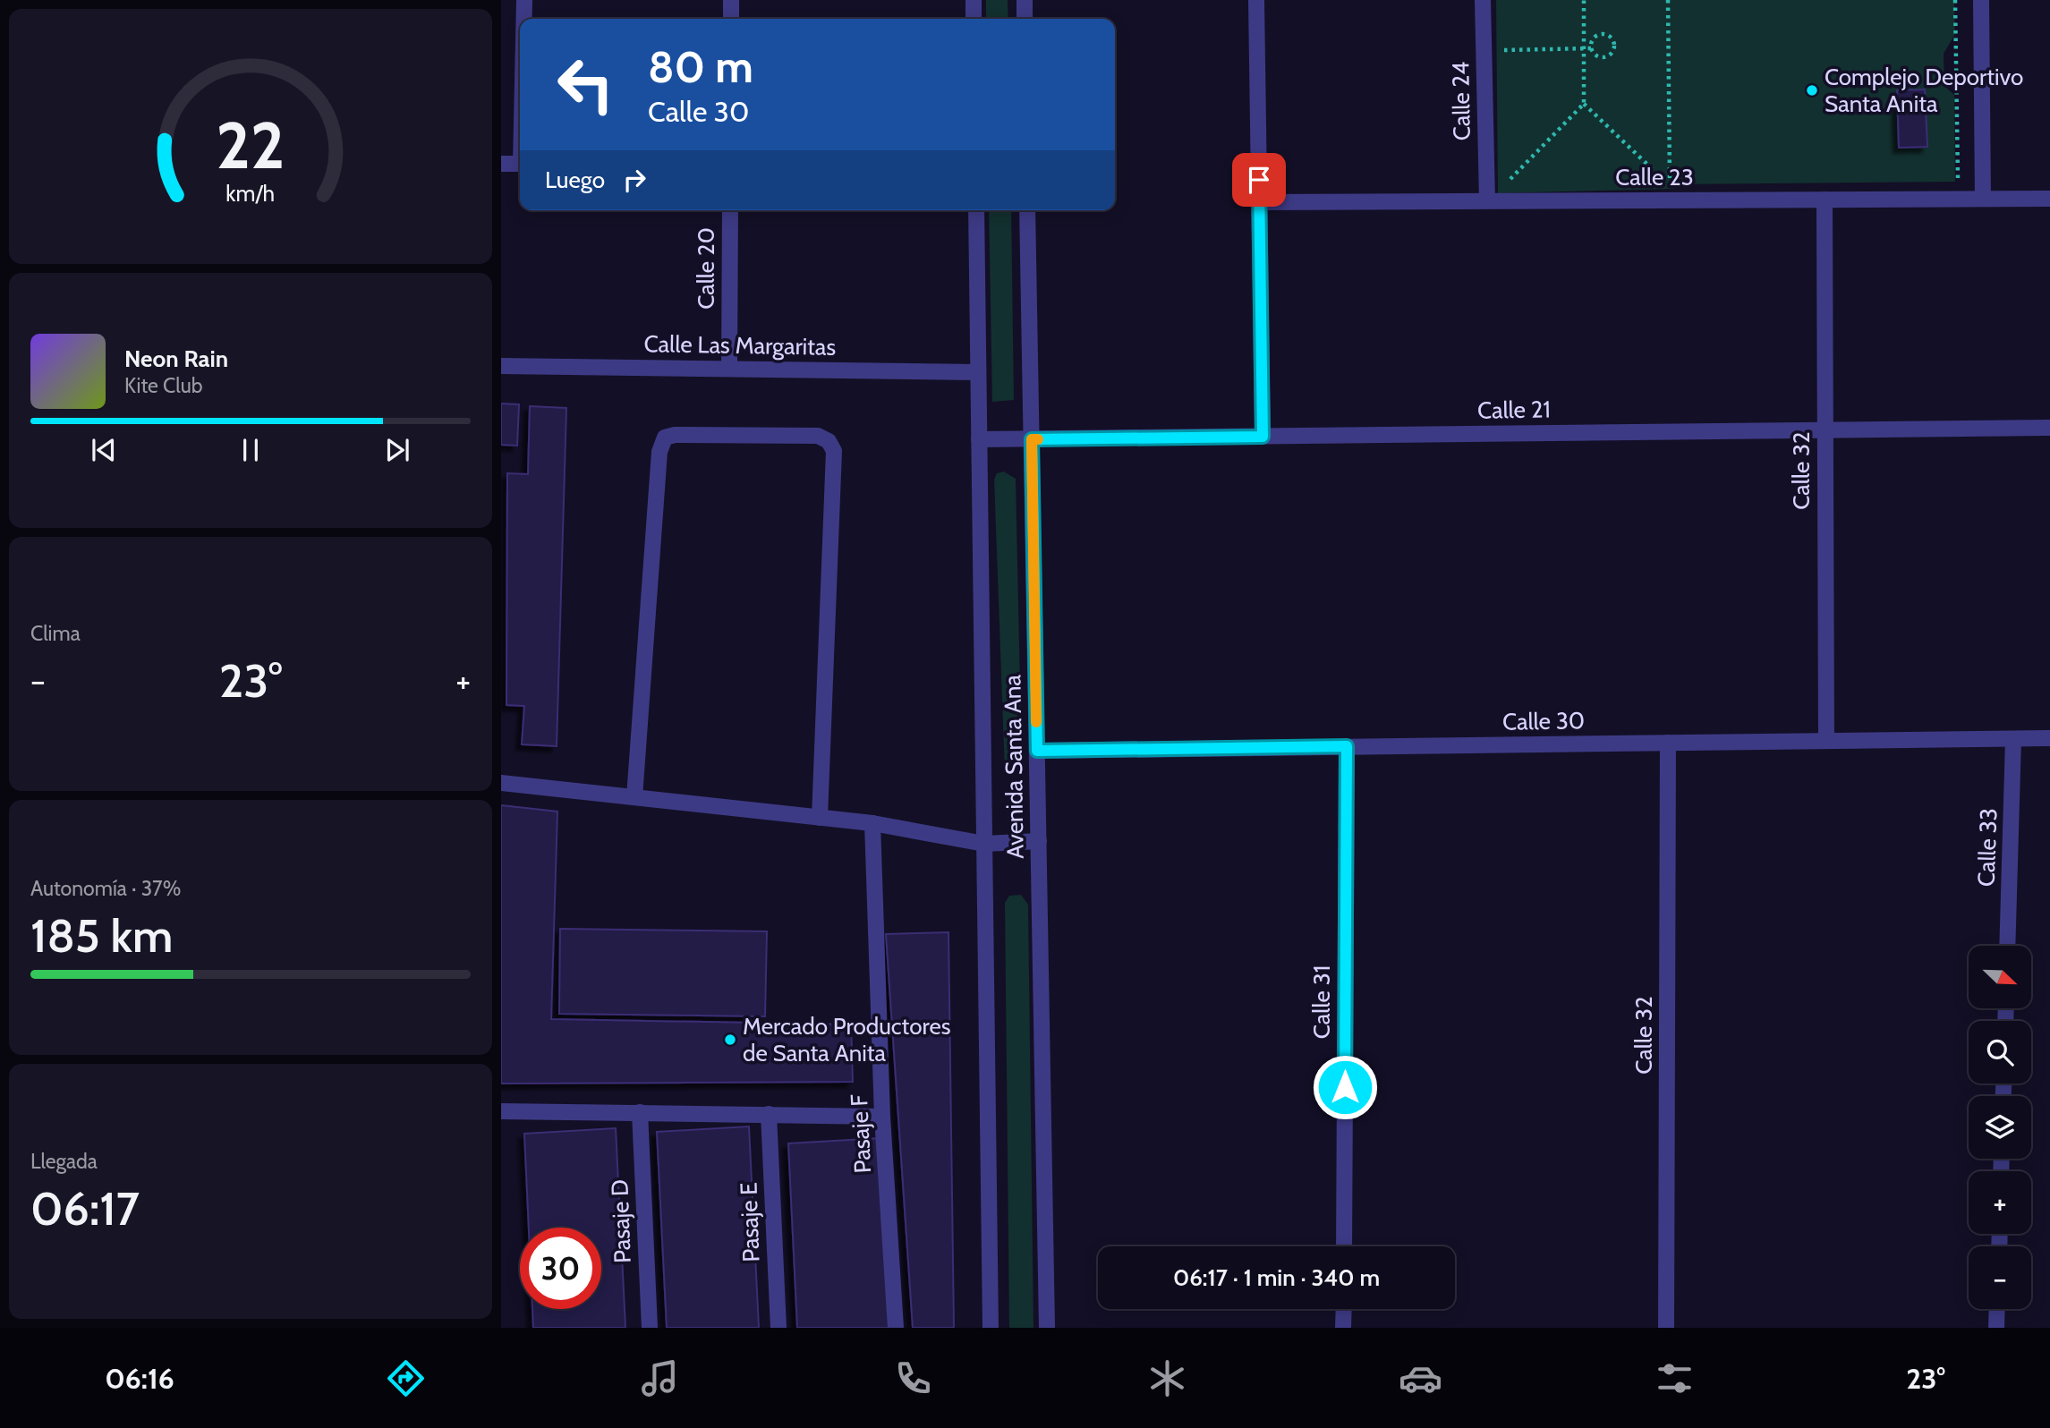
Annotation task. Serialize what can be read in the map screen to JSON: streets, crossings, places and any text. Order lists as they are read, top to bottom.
{
  "streets": {
    "street": [
      "Calle 24",
      "Calle 23",
      "Calle 20",
      "Calle Las Margaritas",
      "Calle 21",
      "Calle 32",
      "Calle 30",
      "Avenida Santa Ana",
      "Calle 33",
      "Calle 31",
      "Pasaje F",
      "Pasaje D",
      "Pasaje E"
    ]
  },
  "crossings": [
    ["Calle 24", "Calle 23"],
    ["Calle 23", "Calle 32"],
    ["Calle 20", "Calle Las Margaritas"],
    ["Calle Las Margaritas", "Avenida Santa Ana"],
    ["Calle 21", "Calle 32"],
    ["Calle 21", "Avenida Santa Ana"],
    ["Calle 32", "Calle 30"],
    ["Calle 30", "Avenida Santa Ana"],
    ["Calle 30", "Calle 33"],
    ["Calle 30", "Calle 31"]
  ],
  "places": ["Complejo Deportivo Santa Anita", "Mercado Productores de Santa Anita"],
  "north": "bottom right",
  "page": {
    "turn": ["80 m", "Calle 30"],
    "then": "Luego",
    "song": ["Neon Rain", "Kite Club"],
    "tile": [
      "Clima",
      ["Autonomía · 37%", "185 km"],
      ["Llegada", "06:17"]
    ],
    "heat": ["−", "23°", "+"],
    "map_buttons": ["+", "−"],
    "limit": "30",
    "trip": "06:17 · 1 min · 340 m",
    "tabs": ["06:16", "23°"],
    "gauge": ["22", "km/h"]
  }
}
